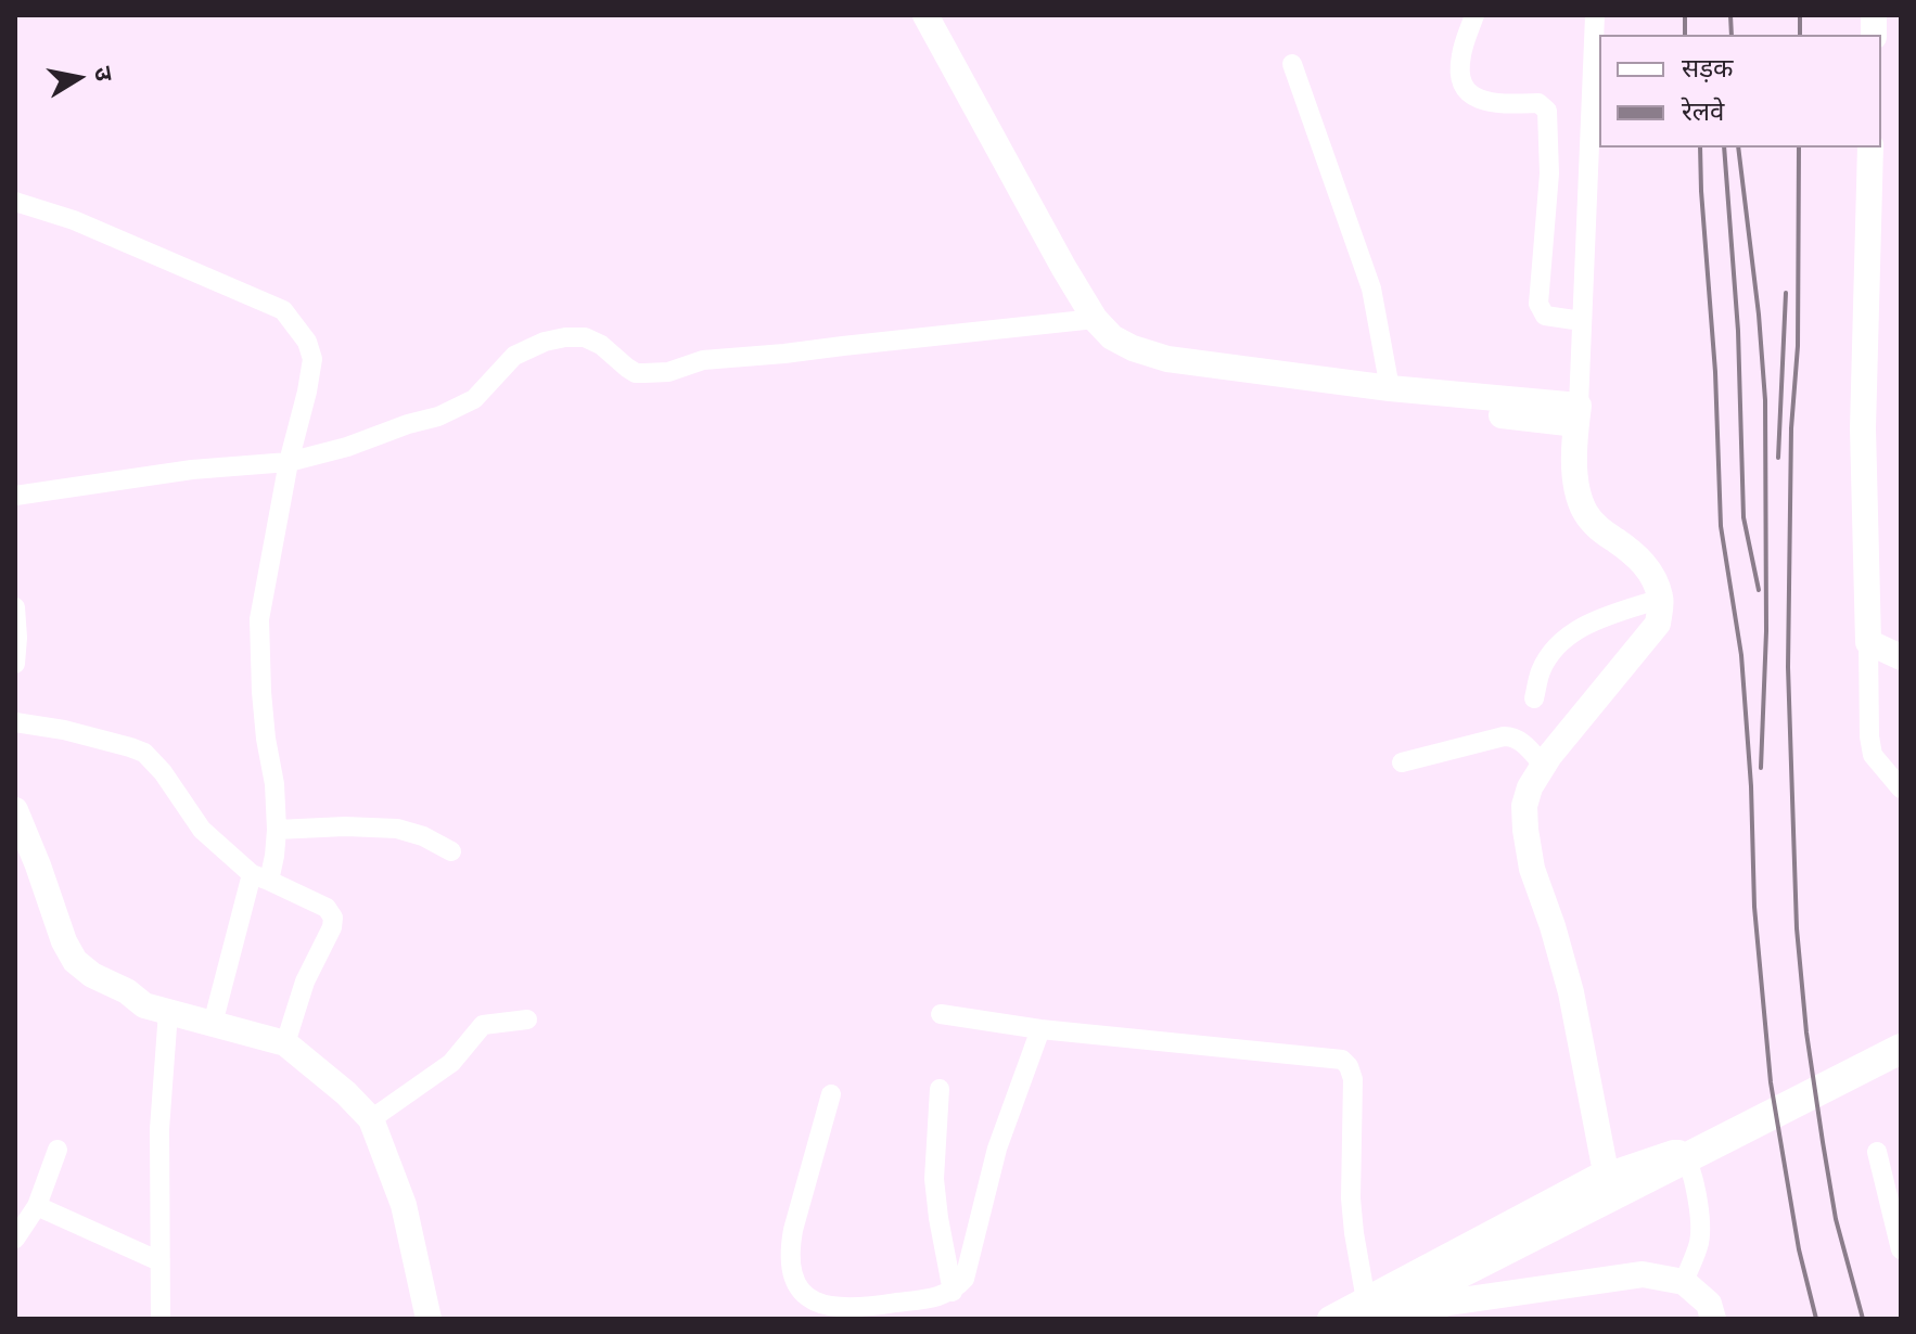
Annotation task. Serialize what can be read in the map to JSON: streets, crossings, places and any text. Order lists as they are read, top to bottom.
{
  "legend": ["सड़क", "रेलवे"],
  "north": "right"
}
